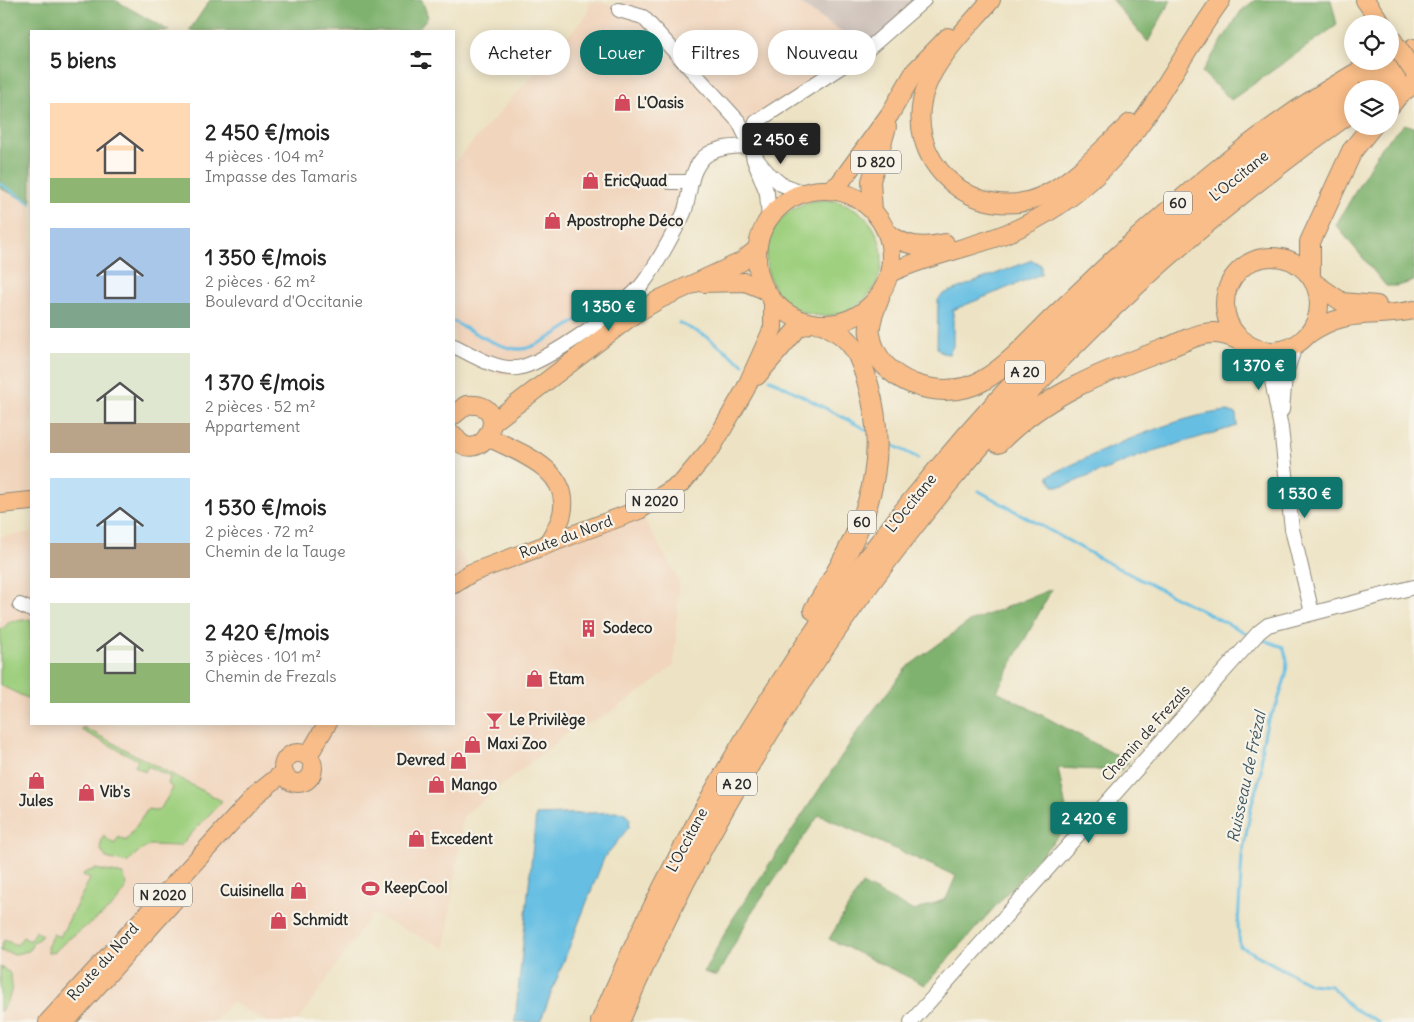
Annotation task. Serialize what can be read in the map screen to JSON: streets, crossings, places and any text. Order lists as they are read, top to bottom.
{
  "streets": {
    "highway": ["L'Occitane", "60", "A 20"],
    "main road": ["D 820", "N 2020", "Route du Nord"],
    "street": ["Chemin de Frezals"]
  },
  "crossings": [
    ["D 820", "60"],
    ["D 820", "Route du Nord"],
    ["L'Occitane", "60"],
    ["60", "Route du Nord"]
  ],
  "water": ["Ruisseau de Frézal"],
  "places": {
    "shop": [
      "L'Oasis",
      "EricQuad",
      "Apostrophe Déco",
      "Etam",
      "Maxi Zoo",
      "Devred",
      "Jules",
      "Mango",
      "Vib's",
      "Excedent",
      "Cuisinella",
      "Schmidt"
    ],
    "building": ["Sodeco"],
    "bar": ["Le Privilège"],
    "sports": ["KeepCool"]
  },
  "page": {
    "chip": [
      "Acheter",
      "Louer",
      "Filtres",
      "Nouveau"
    ],
    "heading": "5 biens",
    "list": [
      {
        "name": "2 450 €/mois",
        "note": "4 pièces · 104 m² · Impasse des Tamaris"
      },
      {
        "name": "1 350 €/mois",
        "note": "2 pièces · 62 m² · Boulevard d'Occitanie"
      },
      {
        "name": "1 370 €/mois",
        "note": "2 pièces · 52 m² · Appartement"
      },
      {
        "name": "1 530 €/mois",
        "note": "2 pièces · 72 m² · Chemin de la Tauge"
      },
      {
        "name": "2 420 €/mois",
        "note": "3 pièces · 101 m² · Chemin de Frezals"
      }
    ],
    "price": [
      "2 450 €",
      "1 350 €",
      "1 370 €",
      "1 530 €",
      "2 420 €"
    ]
  }
}
